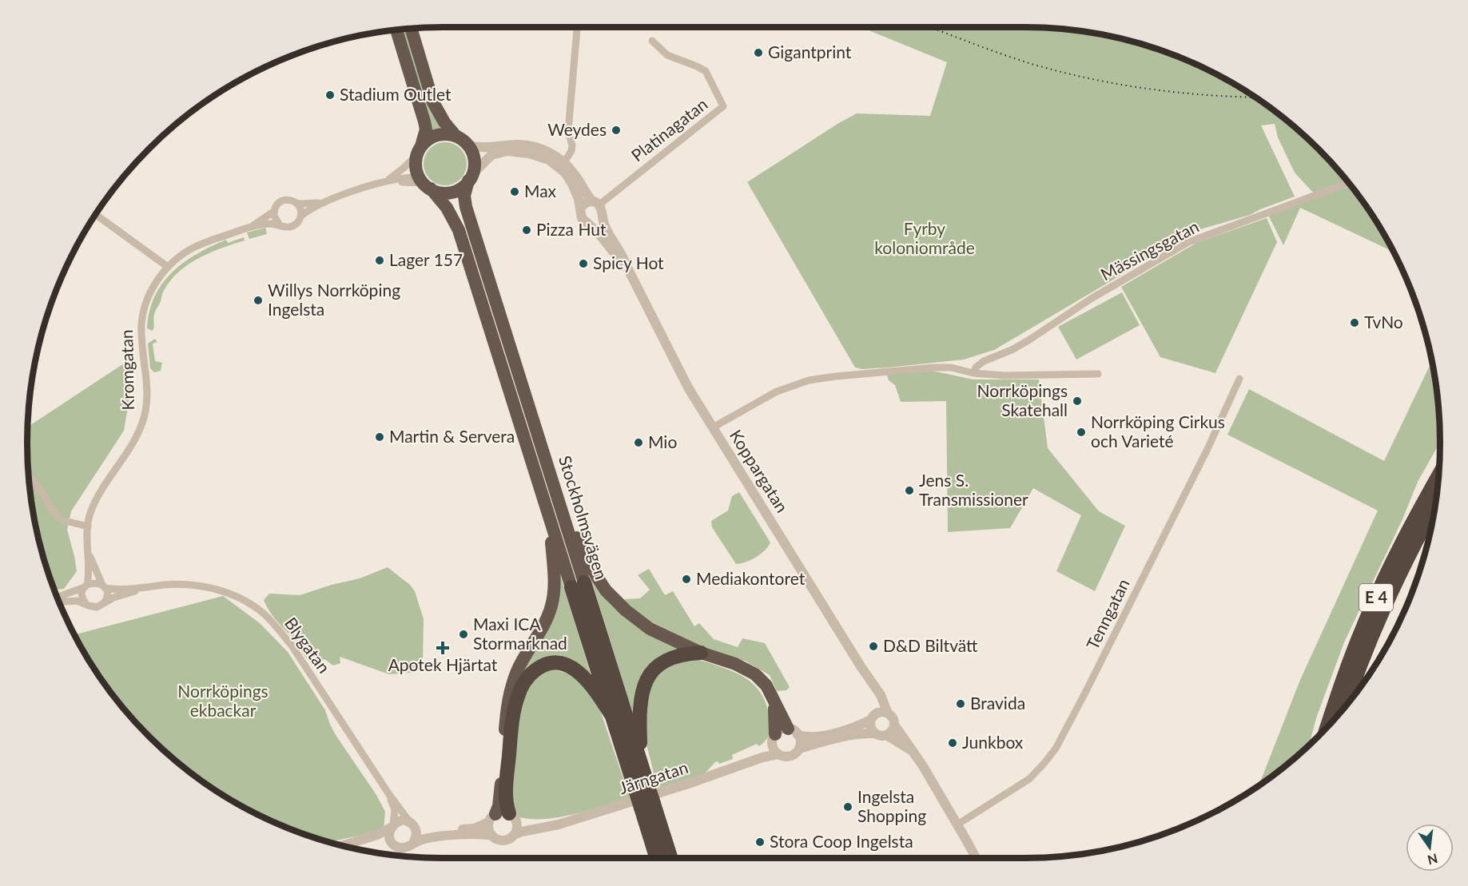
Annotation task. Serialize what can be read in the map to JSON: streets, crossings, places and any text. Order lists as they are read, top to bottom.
{
  "streets": {
    "highway": ["Stockholmsvägen", "E 4"],
    "street": [
      "Platinagatan",
      "Mässingsgatan",
      "Kromgatan",
      "Koppargatan",
      "Tenngatan",
      "Blygatan",
      "Järngatan"
    ]
  },
  "crossings": [
    ["Platinagatan", "Koppargatan"],
    ["Kromgatan", "Blygatan"],
    ["Koppargatan", "Stockholmsvägen"],
    ["Blygatan", "Järngatan"]
  ],
  "parks": ["Fyrby koloniområde", "Norrköpings ekbackar"],
  "places": {
    "other": [
      "Gigantprint",
      "Stadium Outlet",
      "Weydes",
      "Max",
      "Pizza Hut",
      "Lager 157",
      "Spicy Hot",
      "Willys Norrköping Ingelsta",
      "TvNo",
      "Norrköpings Skatehall",
      "Norrköping Cirkus och Varieté",
      "Martin & Servera",
      "Mio",
      "Jens S. Transmissioner",
      "Mediakontoret",
      "Maxi ICA Stormarknad",
      "D&D Biltvätt",
      "Bravida",
      "Junkbox",
      "Ingelsta Shopping",
      "Stora Coop Ingelsta"
    ],
    "health": ["Apotek Hjärtat"]
  },
  "north": "bottom"
}
